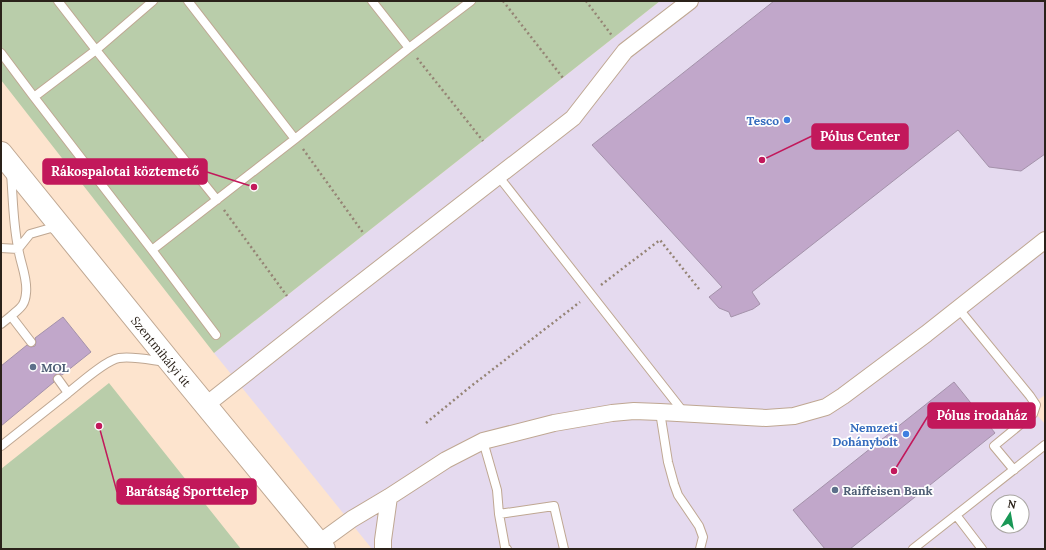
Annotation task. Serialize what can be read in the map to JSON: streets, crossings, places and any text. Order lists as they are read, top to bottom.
{
  "streets": {
    "main road": ["Szentmihályi út"]
  },
  "places": [
    "Tesco",
    "Pólus Center",
    "Rákospalotai köztemető",
    "MOL",
    "Barátság Sporttelep",
    "Nemzeti Dohánybolt",
    "Pólus irodaház",
    "Raiffeisen Bank"
  ],
  "north": "top"
}
